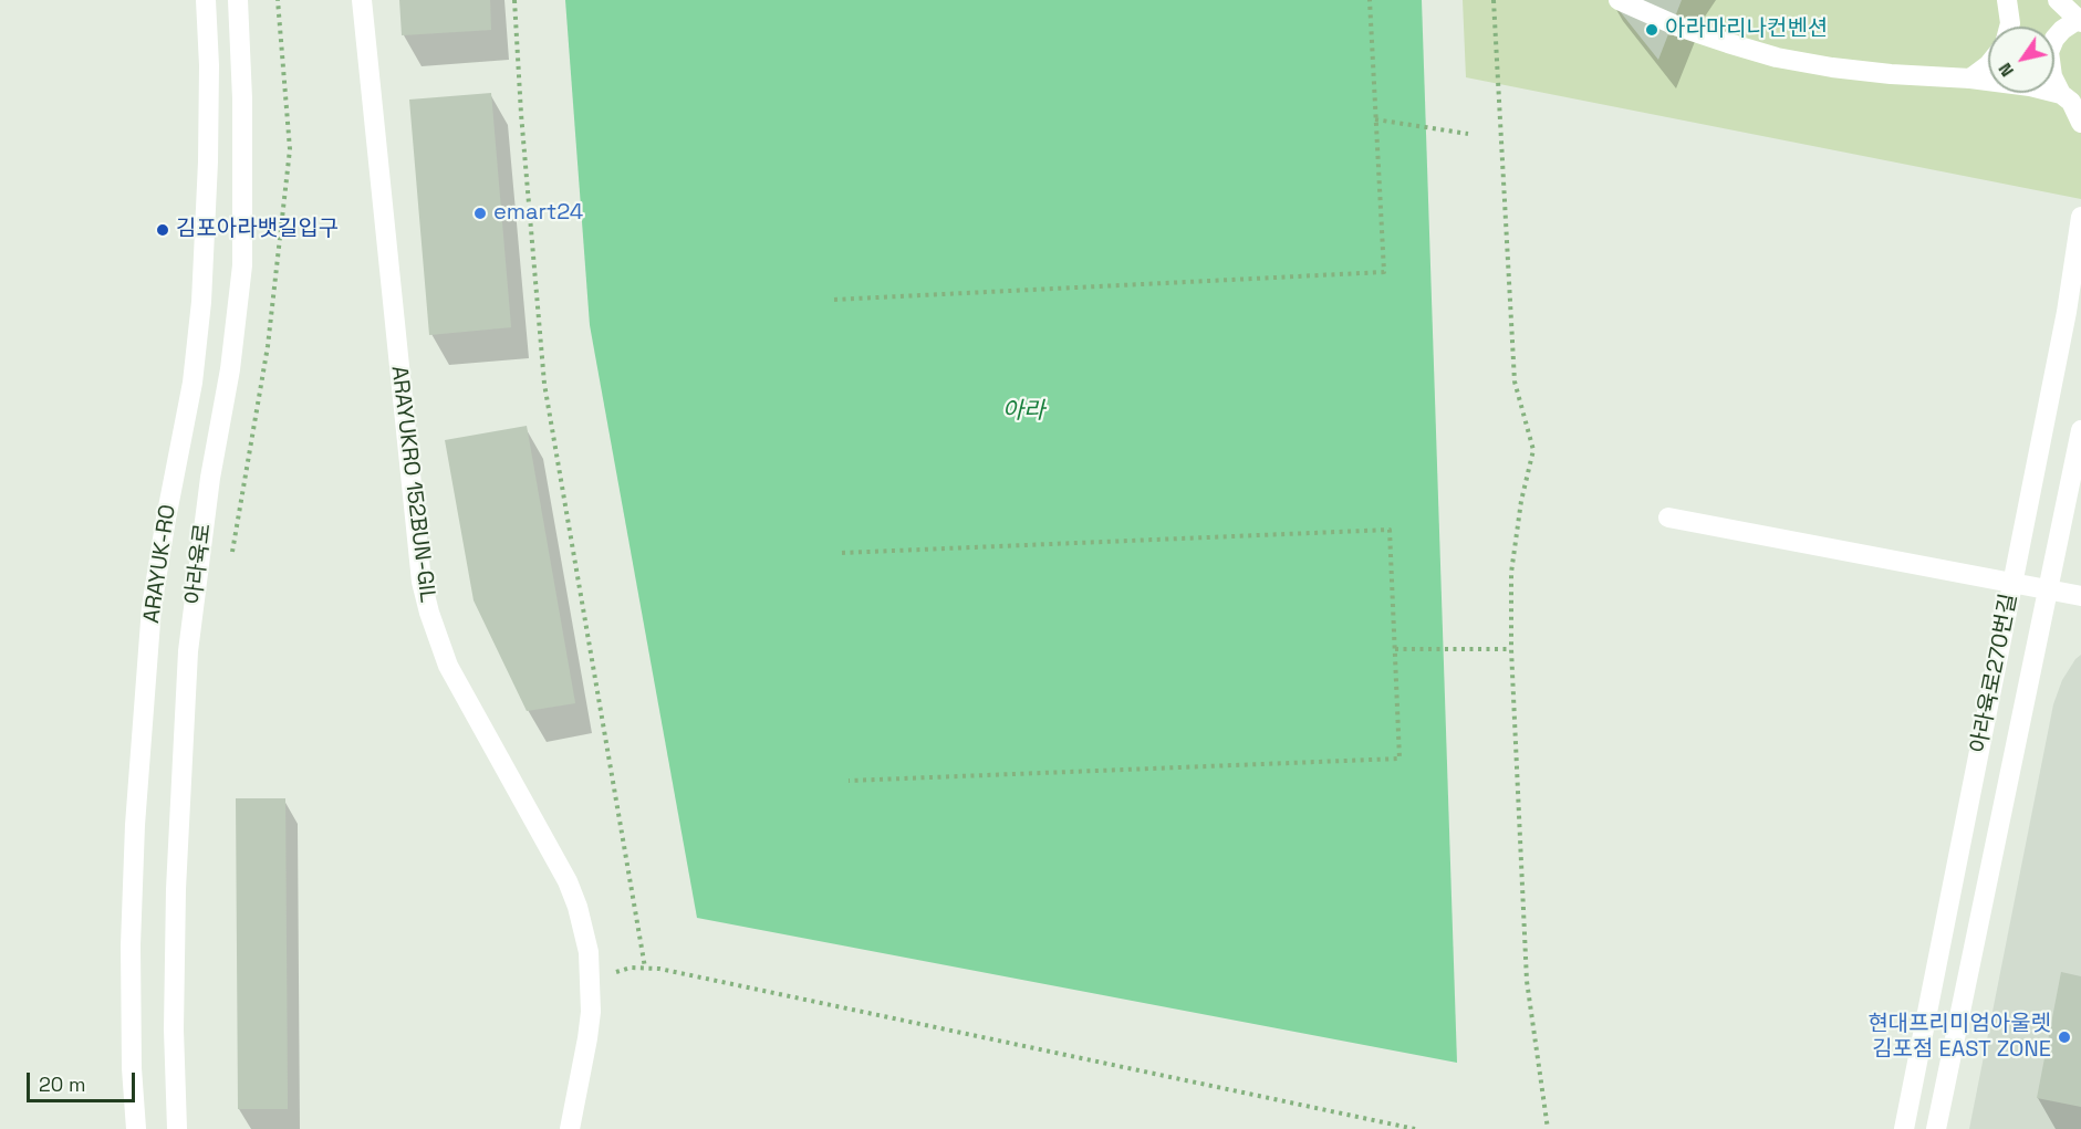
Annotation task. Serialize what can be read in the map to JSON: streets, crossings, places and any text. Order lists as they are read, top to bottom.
{
  "streets": {
    "street": [
      "ARAYUKRO 152BUN-GIL",
      "ARAYUK-RO",
      "아라육로",
      "아라육로270번길"
    ]
  },
  "water": ["아라"],
  "places": [
    "아라마리나컨벤션",
    "emart24",
    "김포아라뱃길입구",
    "현대프리미엄아울렛 김포점 EAST ZONE"
  ],
  "scale_bar": "20 m",
  "north": "bottom left"
}
